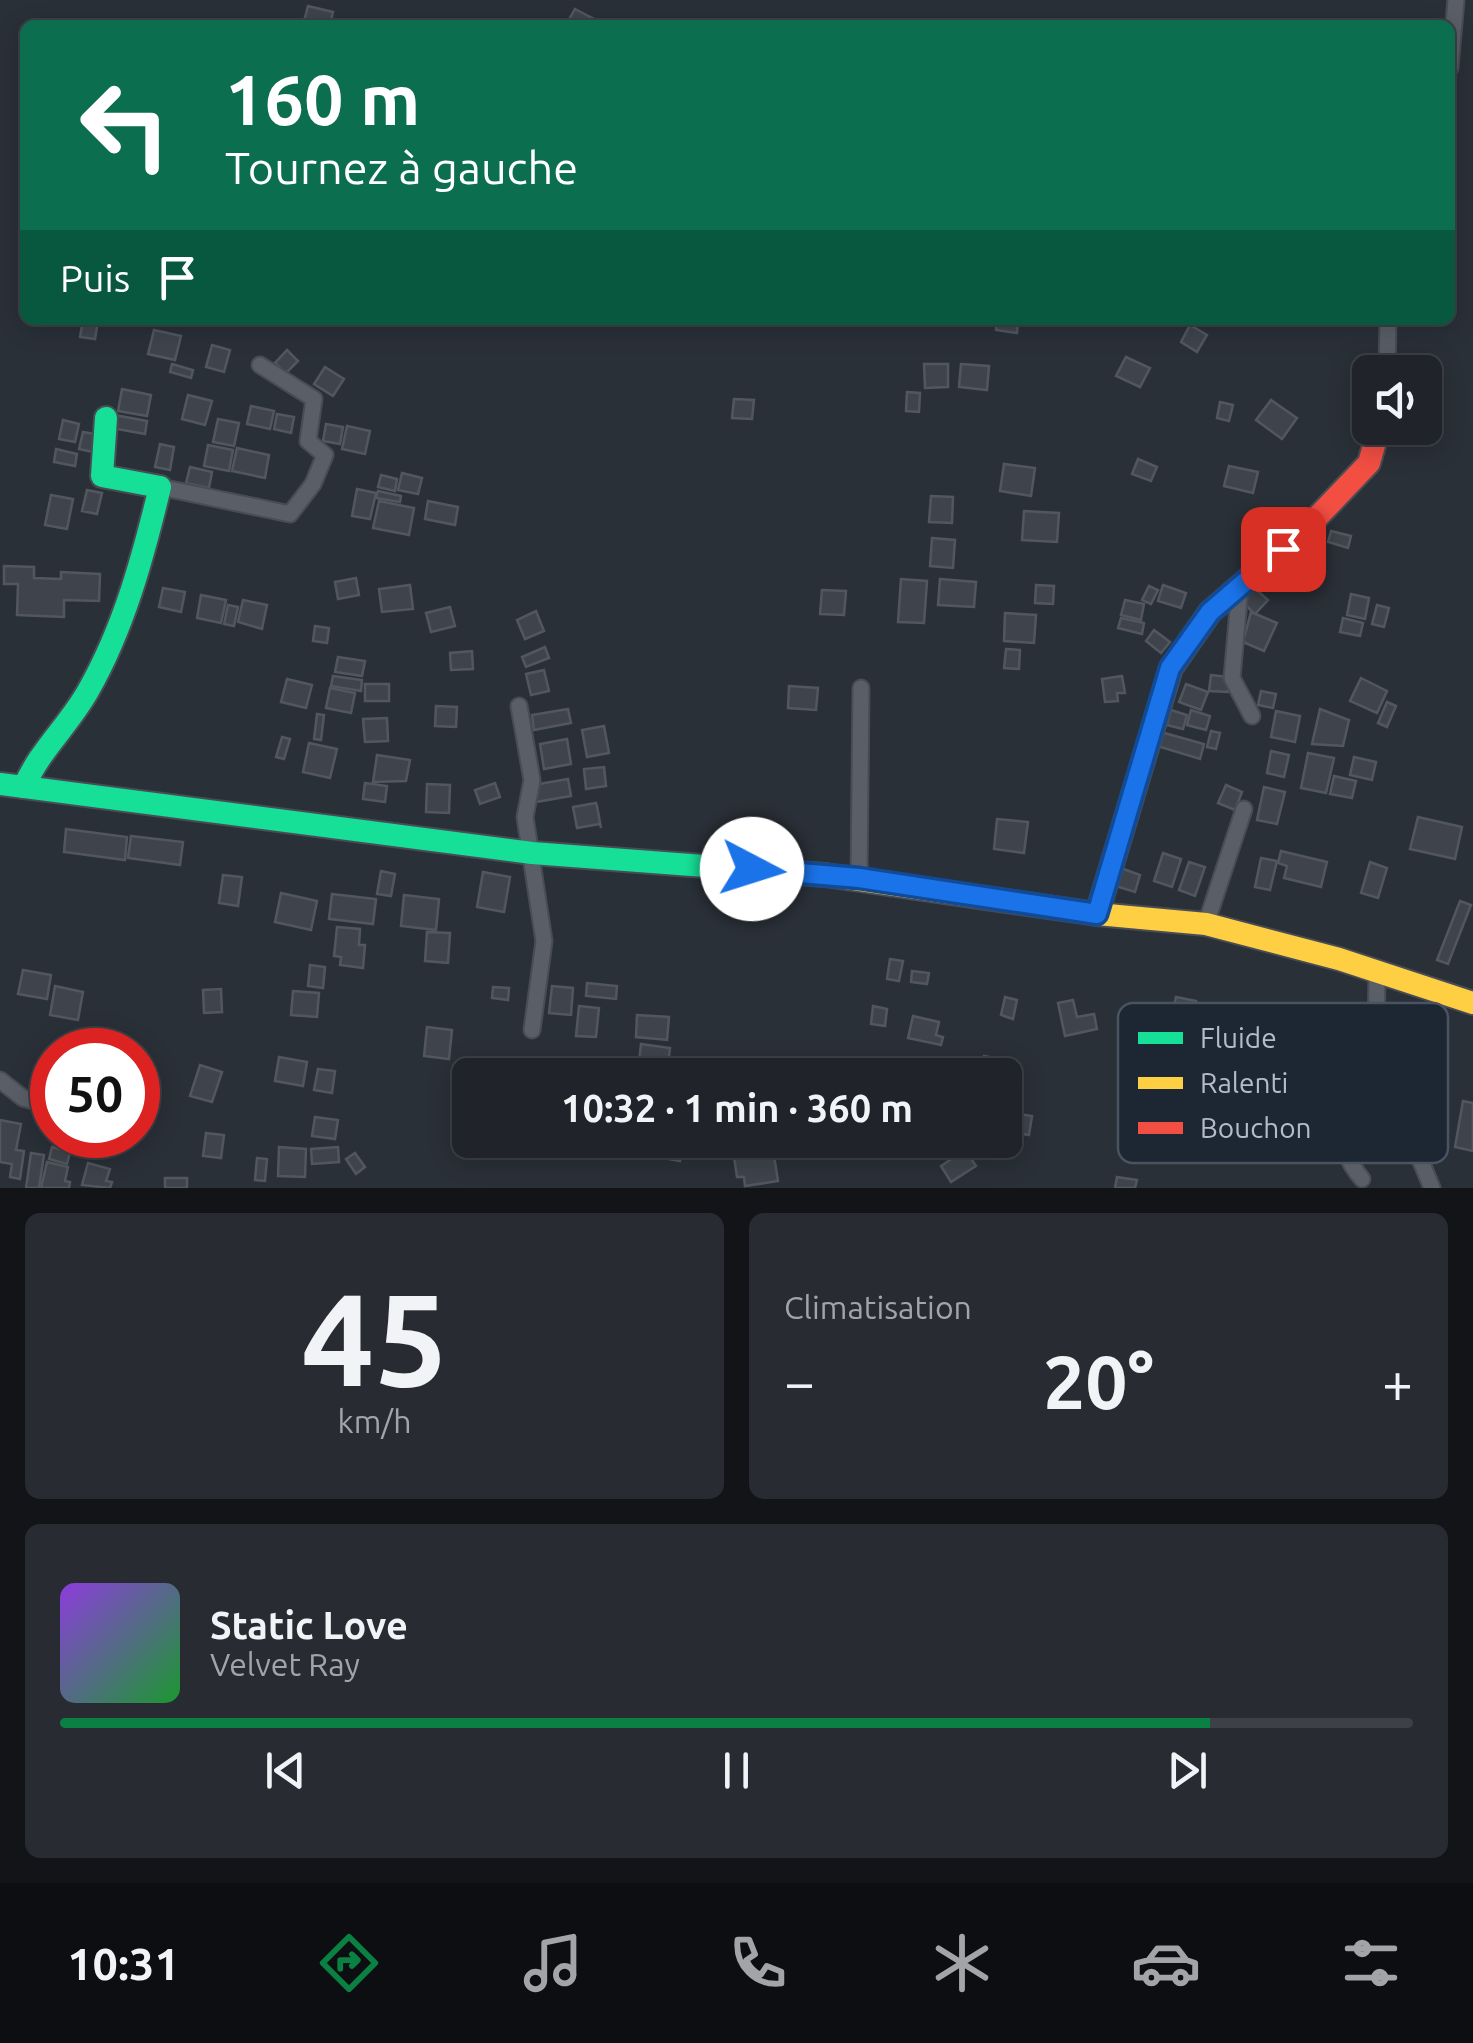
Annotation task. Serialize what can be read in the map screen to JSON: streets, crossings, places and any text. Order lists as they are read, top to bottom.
{
  "legend": ["Fluide", "Ralenti", "Bouchon"],
  "page": {
    "turn": ["160 m", "Tournez à gauche"],
    "then": "Puis",
    "limit": "50",
    "trip": "10:32 · 1 min · 360 m",
    "tile": [
      ["45", "km/h"],
      "Climatisation"
    ],
    "heat": ["−", "20°", "+"],
    "song": ["Static Love", "Velvet Ray"],
    "tabs": "10:31"
  }
}
